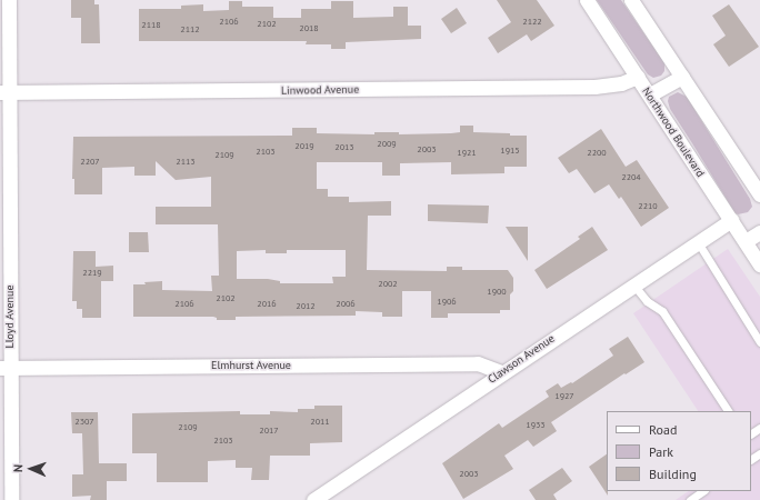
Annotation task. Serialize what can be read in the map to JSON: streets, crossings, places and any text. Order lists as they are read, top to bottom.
{
  "streets": {
    "street": [
      "Linwood Avenue",
      "Northwood Boulevard",
      "Lloyd Avenue",
      "Clawson Avenue",
      "Elmhurst Avenue"
    ]
  },
  "crossings": [
    ["Linwood Avenue", "Northwood Boulevard"],
    ["Linwood Avenue", "Lloyd Avenue"],
    ["Northwood Boulevard", "Clawson Avenue"],
    ["Lloyd Avenue", "Elmhurst Avenue"],
    ["Clawson Avenue", "Elmhurst Avenue"]
  ],
  "house_numbers": [
    "2106",
    "2122",
    "2102",
    "2118",
    "2018",
    "2112",
    "2009",
    "2019",
    "2013",
    "2003",
    "1915",
    "2103",
    "1921",
    "2200",
    "2109",
    "2207",
    "2113",
    "2204",
    "2210",
    "2219",
    "2002",
    "1900",
    "2102",
    "1906",
    "2106",
    "2016",
    "2006",
    "2012",
    "1927",
    "2307",
    "2011",
    "1933",
    "2109",
    "2017",
    "2103",
    "2003"
  ],
  "legend": ["Road", "Park", "Building"],
  "north": "left"
}
